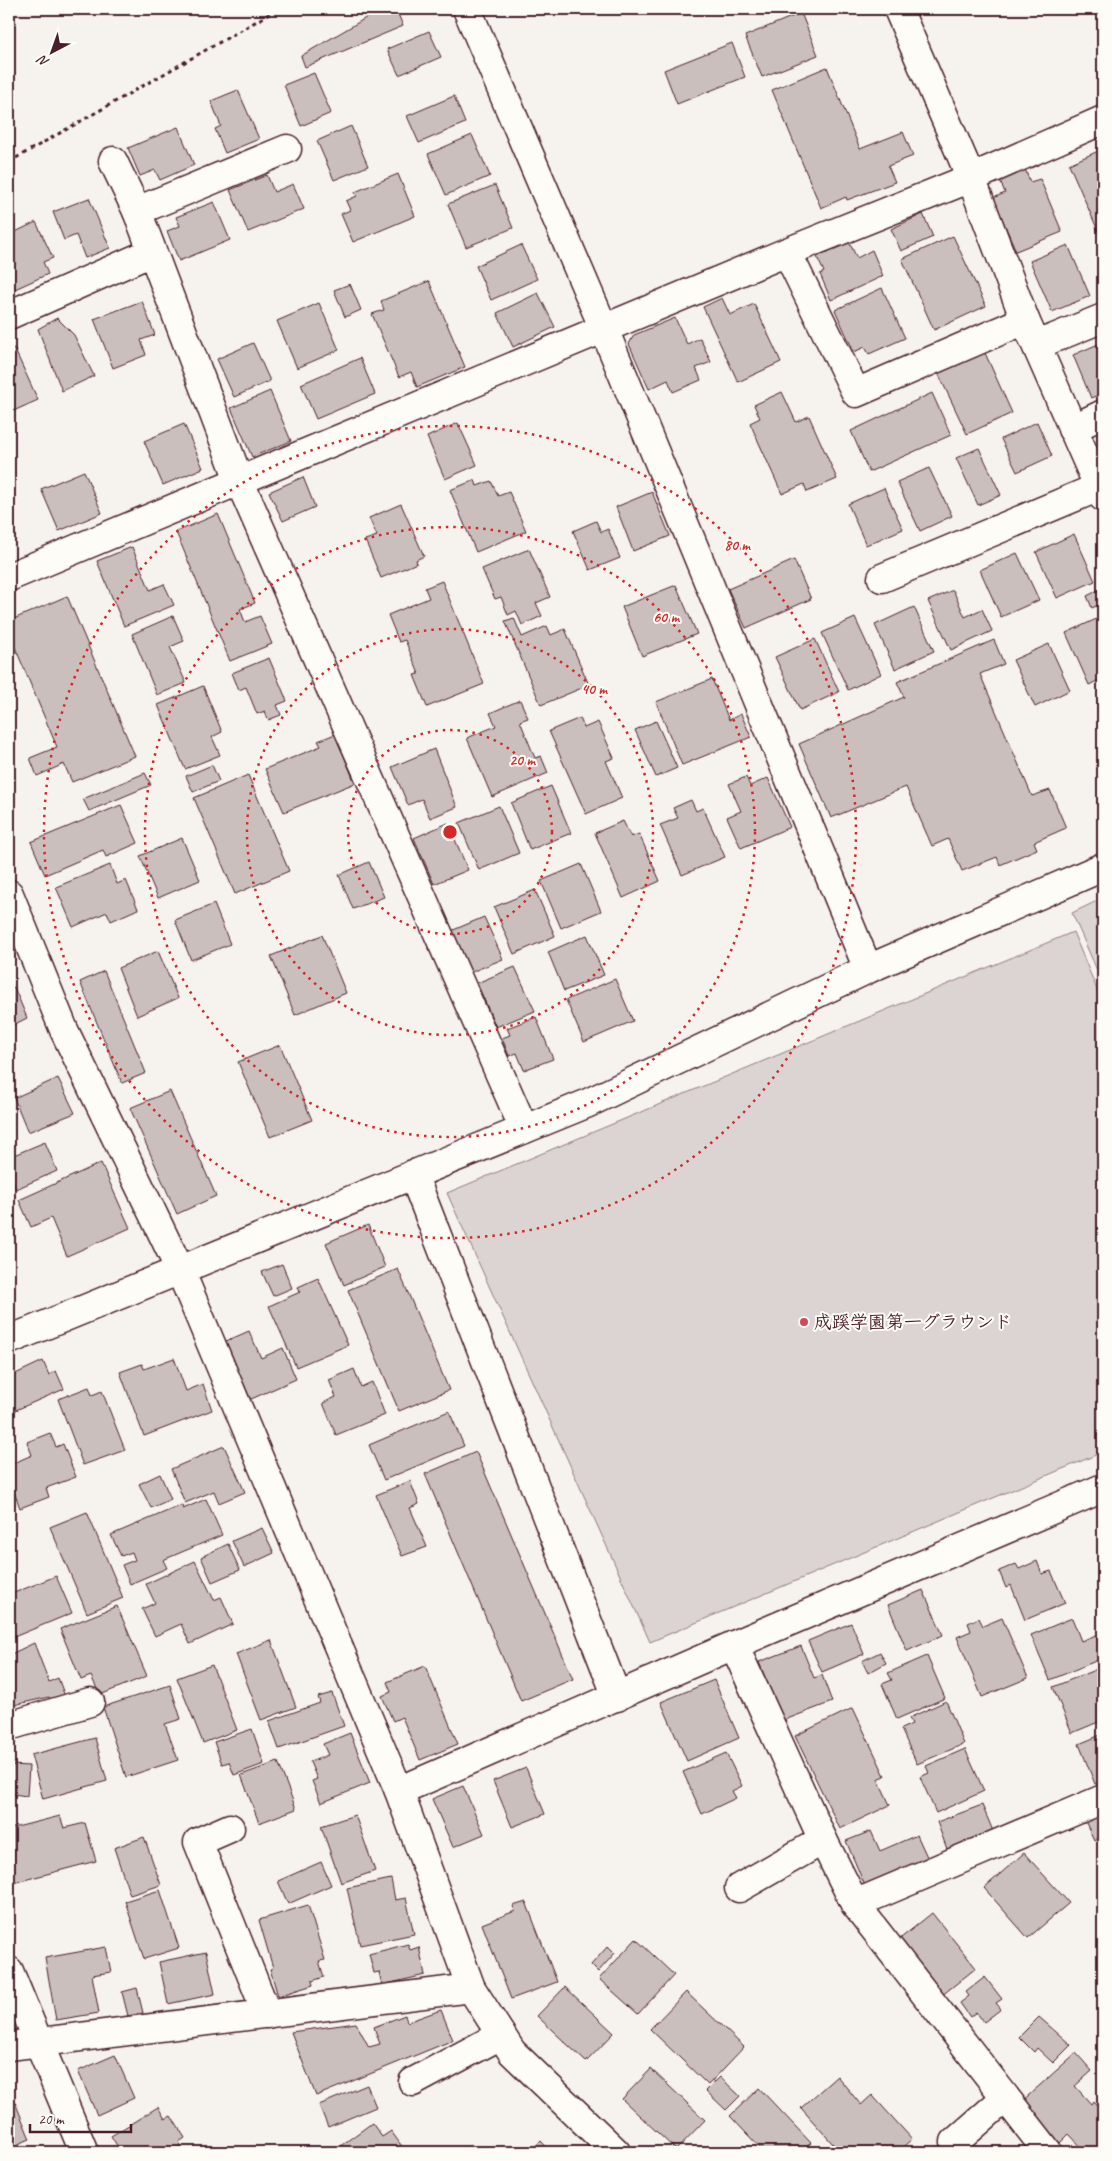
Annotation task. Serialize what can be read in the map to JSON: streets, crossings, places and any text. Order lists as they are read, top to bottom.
{
  "places": ["成蹊学園第一グラウンド"],
  "scale_bar": "20 m",
  "north": "bottom left",
  "rings": [
    "80 m",
    "60 m",
    "40 m",
    "20 m"
  ]
}
